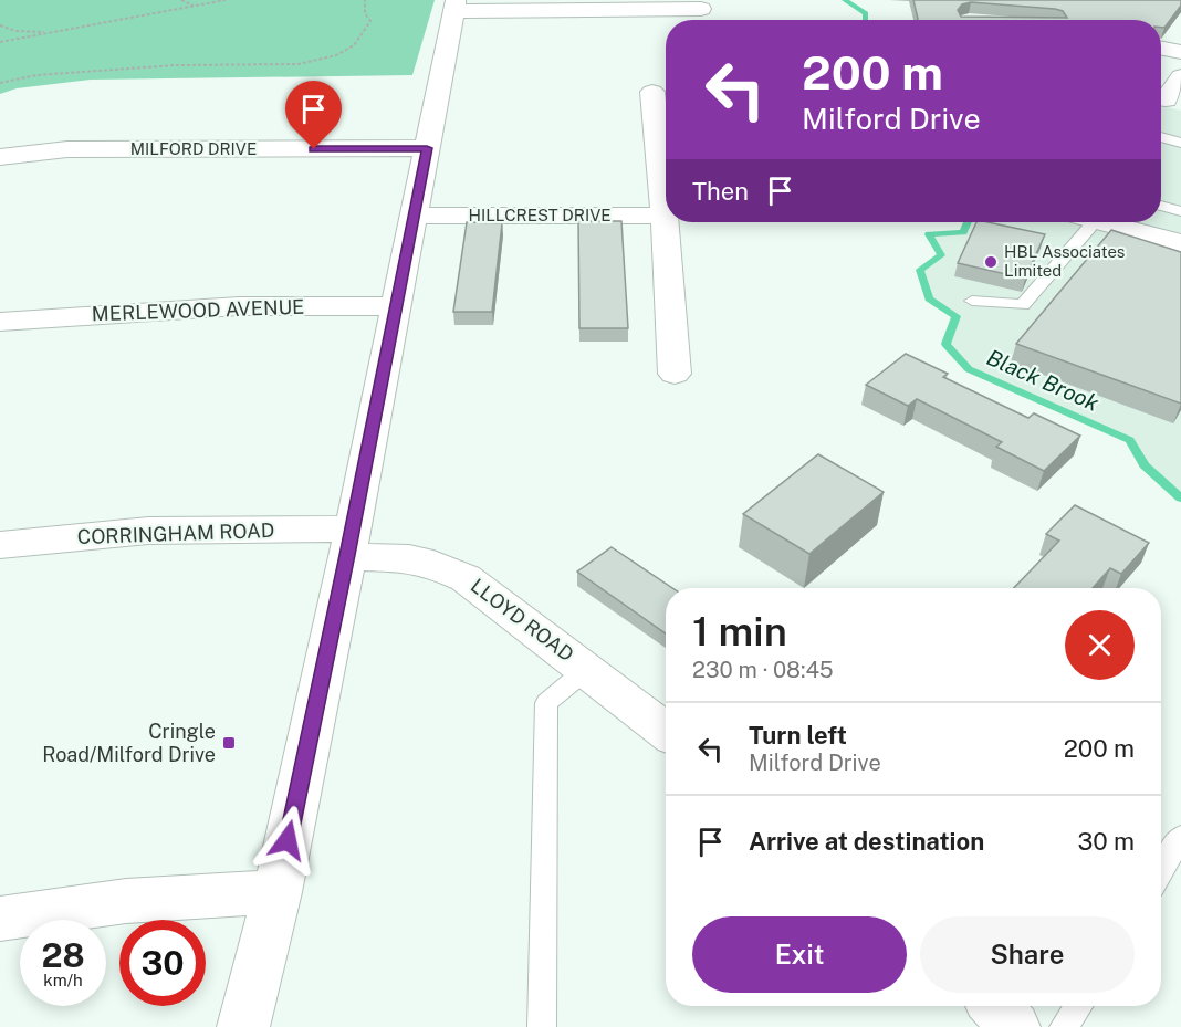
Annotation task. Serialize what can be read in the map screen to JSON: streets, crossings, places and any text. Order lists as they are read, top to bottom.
{
  "streets": {
    "street": [
      "MILFORD DRIVE",
      "HILLCREST DRIVE",
      "MERLEWOOD AVENUE",
      "CORRINGHAM ROAD",
      "LLOYD ROAD"
    ]
  },
  "crossings": [
    ["CORRINGHAM ROAD", "LLOYD ROAD"]
  ],
  "water": ["Black Brook"],
  "places": {
    "other": ["HBL Associates Limited"],
    "transit": ["Cringle Road/Milford Drive"]
  },
  "page": {
    "turn": ["200 m", "Milford Drive"],
    "then": "Then",
    "heading": ["1 min", "230 m · 08:45"],
    "list": [
      {
        "name": "Turn left",
        "note": "Milford Drive",
        "value": "200 m"
      },
      {
        "name": "Arrive at destination",
        "value": "30 m"
      }
    ],
    "buttons": ["Exit", "Share"],
    "speed": "28 km/h",
    "limit": "30"
  }
}
